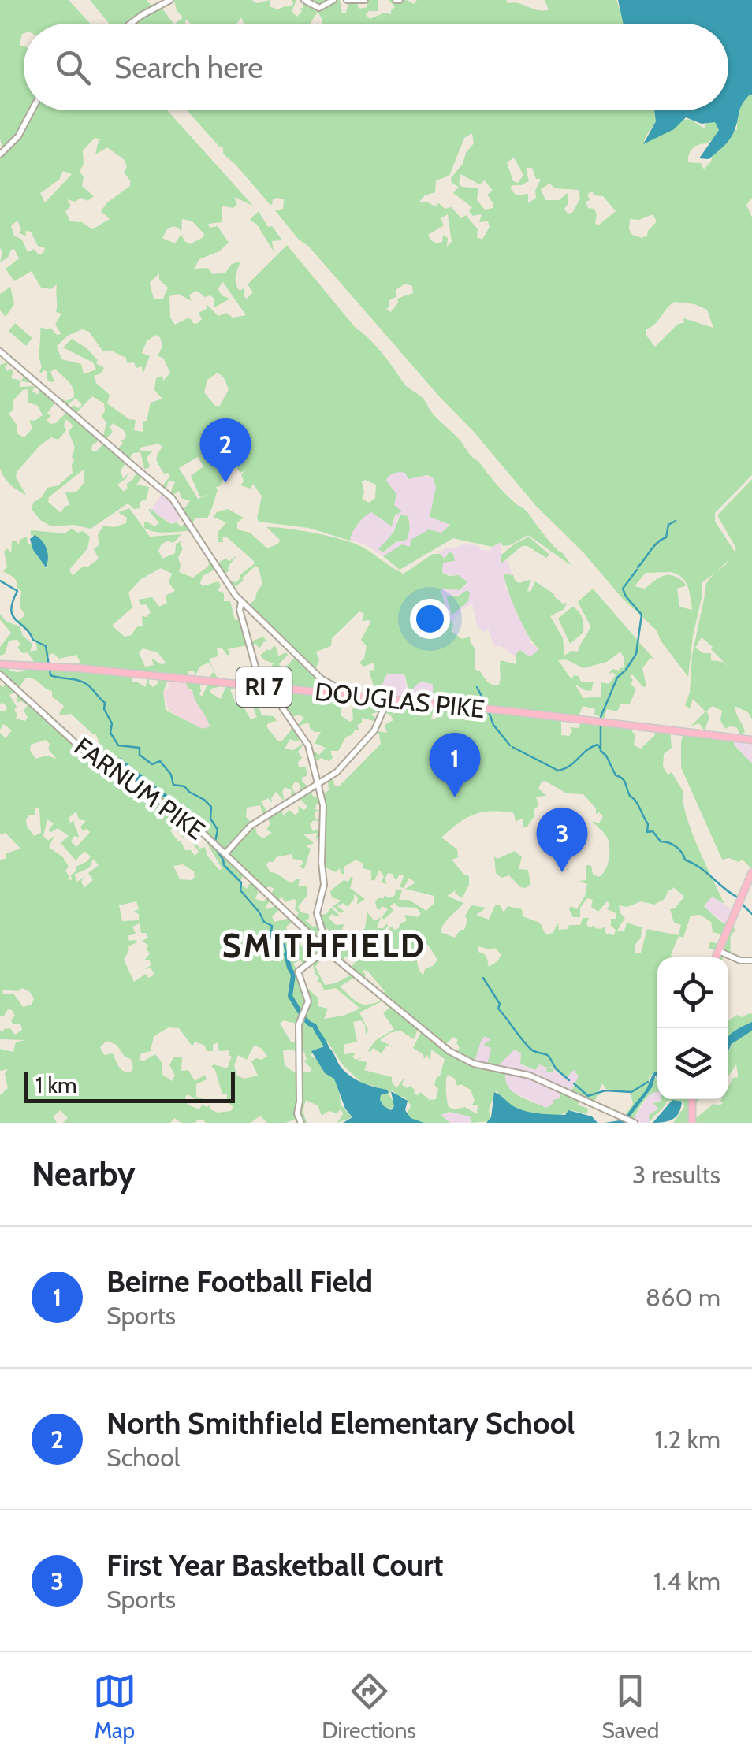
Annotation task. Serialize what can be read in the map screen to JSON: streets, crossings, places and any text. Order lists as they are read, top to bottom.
{
  "streets": {
    "main road": ["RI 7", "DOUGLAS PIKE", "FARNUM PIKE"]
  },
  "districts": ["SMITHFIELD"],
  "scale_bar": "1 km",
  "page": {
    "search": "Search here",
    "pins": ["2", "1", "3"],
    "scale": "1 km",
    "heading": ["Nearby", "3 results"],
    "list": [
      {
        "mark": "1",
        "name": "Beirne Football Field",
        "note": "Sports",
        "value": "860 m"
      },
      {
        "mark": "2",
        "name": "North Smithfield Elementary School",
        "note": "School",
        "value": "1.2 km"
      },
      {
        "mark": "3",
        "name": "First Year Basketball Court",
        "note": "Sports",
        "value": "1.4 km"
      }
    ],
    "nav": ["Map", "Directions", "Saved"]
  }
}
